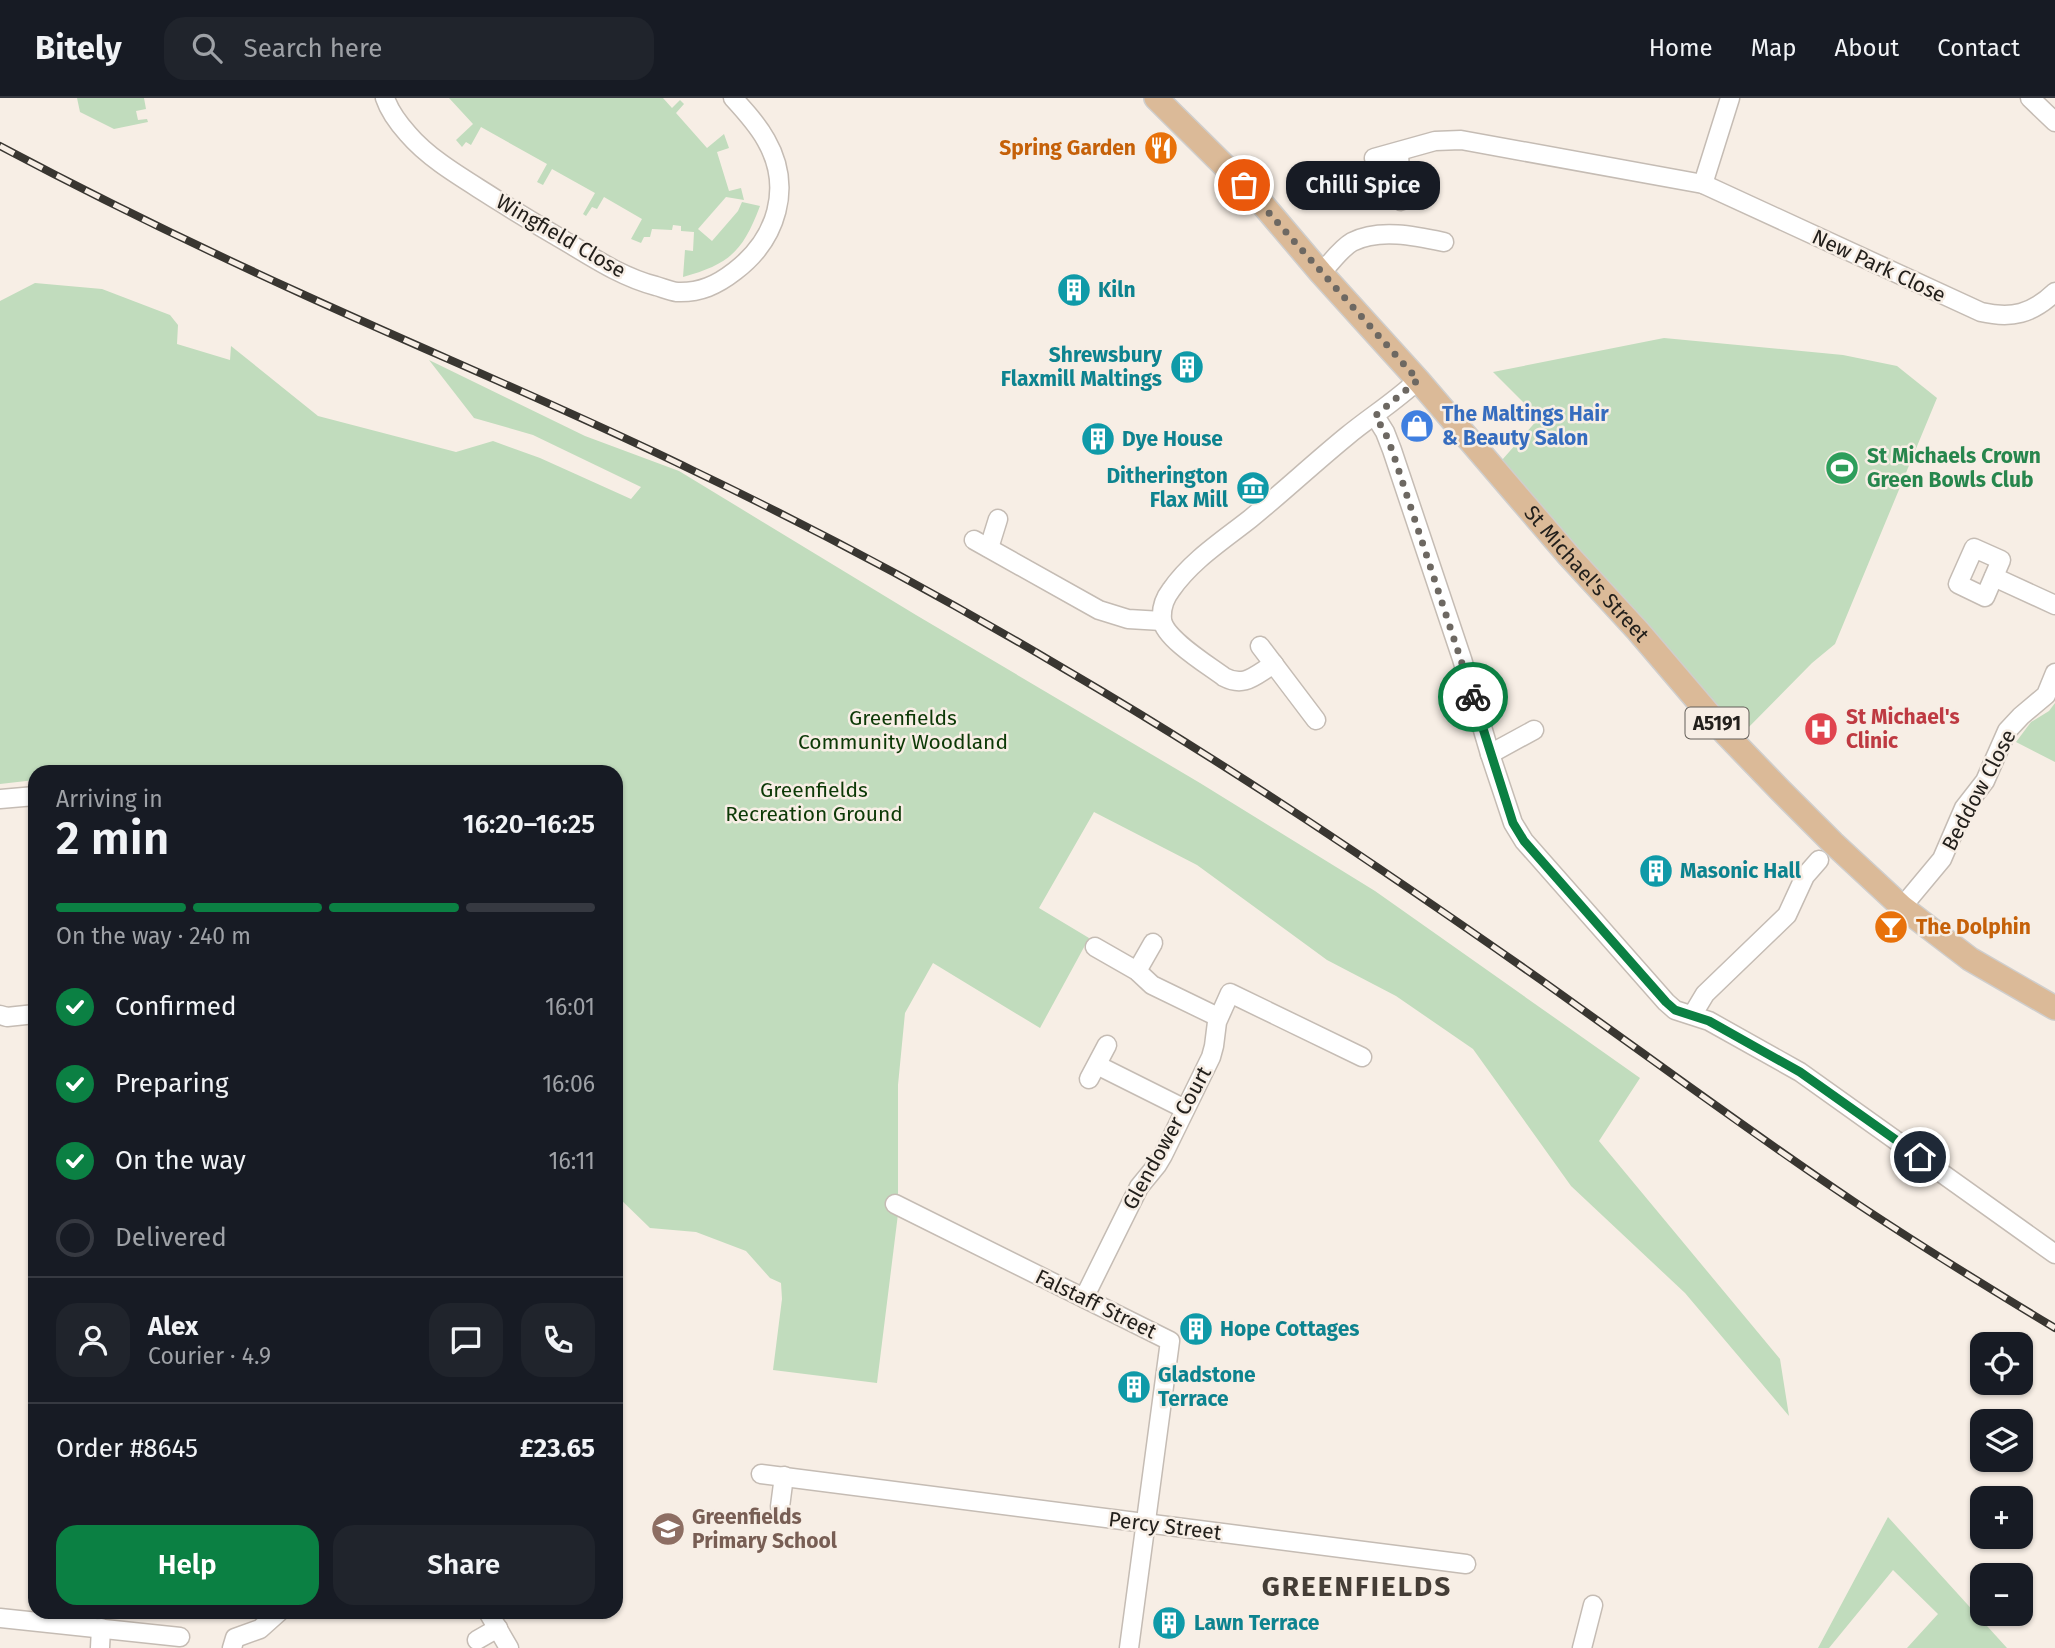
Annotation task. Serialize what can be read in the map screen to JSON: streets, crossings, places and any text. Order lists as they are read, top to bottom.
{
  "streets": {
    "main road": ["St Michael's Street", "A5191"],
    "street": [
      "Wingfield Close",
      "New Park Close",
      "Beddow Close",
      "Glendower Court",
      "Falstaff Street",
      "Percy Street"
    ]
  },
  "crossings": [
    ["St Michael's Street", "Beddow Close"],
    ["Glendower Court", "Falstaff Street"],
    ["Falstaff Street", "Percy Street"]
  ],
  "districts": ["GREENFIELDS"],
  "parks": ["Greenfields Community Woodland", "Greenfields Recreation Ground"],
  "places": {
    "restaurant": ["Spring Garden"],
    "other": ["Chilli Spice"],
    "building": [
      "Kiln",
      "Shrewsbury Flaxmill Maltings",
      "Dye House",
      "Masonic Hall",
      "Hope Cottages",
      "Gladstone Terrace",
      "Lawn Terrace"
    ],
    "shop": ["The Maltings Hair & Beauty Salon"],
    "sports": ["St Michaels Crown Green Bowls Club"],
    "museum": ["Ditherington Flax Mill"],
    "hospital": ["St Michael's Clinic"],
    "bar": ["The Dolphin"],
    "school or university": ["Greenfields Primary School"]
  },
  "page": {
    "header": "Bitely",
    "search": "Search here",
    "nav": [
      "Home",
      "Map",
      "About",
      "Contact"
    ],
    "bubble": "Chilli Spice",
    "heading": ["2 min", "Arriving in", "16:20–16:25"],
    "panel": [
      "Alex",
      "Courier · 4.9",
      "Order #8645",
      "£23.65"
    ],
    "bar": "On the way · 240 m",
    "list": [
      ["Confirmed", "16:01"],
      ["Preparing", "16:06"],
      ["On the way", "16:11"],
      "Delivered"
    ],
    "map_buttons": ["+", "−"],
    "buttons": ["Help", "Share"]
  }
}
